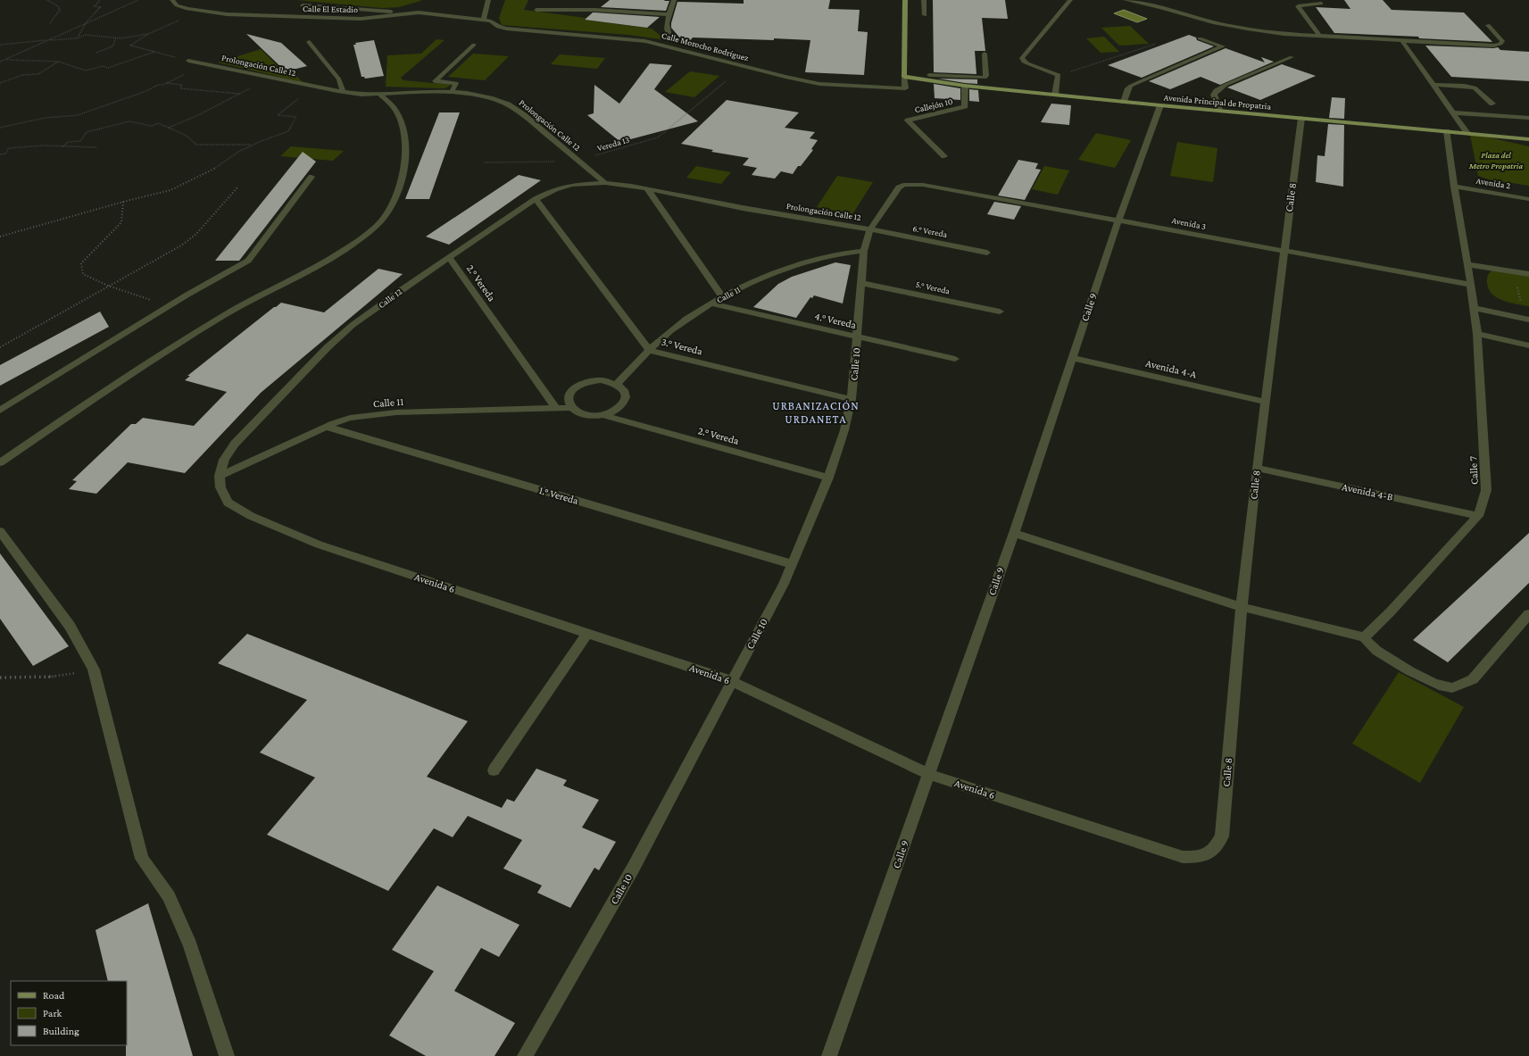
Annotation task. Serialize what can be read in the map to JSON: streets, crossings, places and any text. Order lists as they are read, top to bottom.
{
  "streets": {
    "main road": ["Avenida Principal de Propatria"],
    "street": [
      "Calle El Estadio",
      "Calle Morocho Rodríguez",
      "Prolongación Calle 12",
      "Callejón 10",
      "Avenida 2",
      "Calle 8",
      "Avenida 3",
      "6.° Vereda",
      "2.° Vereda",
      "5.° Vereda",
      "Calle 11",
      "Calle 12",
      "Calle 9",
      "4.° Vereda",
      "3.° Vereda",
      "Calle 10",
      "Avenida 4-A",
      "Calle 7",
      "Avenida 4-B",
      "1.° Vereda",
      "Avenida 6"
    ],
    "path": ["Vereda 13"]
  },
  "crossings": [
    ["Calle El Estadio", "Calle Morocho Rodríguez"],
    ["Calle Morocho Rodríguez", "Avenida Principal de Propatria"],
    ["Prolongación Calle 12", "Vereda 13"],
    ["Prolongación Calle 12", "6.° Vereda"],
    ["Prolongación Calle 12", "Calle 12"],
    ["Prolongación Calle 12", "Calle 10"],
    ["Avenida Principal de Propatria", "Callejón 10"],
    ["Avenida Principal de Propatria", "Calle 8"],
    ["Avenida Principal de Propatria", "Calle 9"],
    ["Avenida Principal de Propatria", "Calle 7"],
    ["Avenida 2", "Calle 7"],
    ["Calle 8", "Avenida 3"],
    ["Calle 8", "Avenida 4-A"],
    ["Calle 8", "Avenida 4-B"],
    ["Calle 8", "Avenida 6"],
    ["Avenida 3", "Calle 9"],
    ["Avenida 3", "Calle 10"],
    ["Avenida 3", "Calle 7"],
    ["6.° Vereda", "Calle 10"],
    ["2.° Vereda", "Calle 11"],
    ["2.° Vereda", "Calle 12"],
    ["2.° Vereda", "Calle 10"],
    ["5.° Vereda", "Calle 10"],
    ["Calle 11", "Calle 12"],
    ["Calle 11", "4.° Vereda"],
    ["Calle 11", "3.° Vereda"],
    ["Calle 11", "Calle 10"],
    ["Calle 11", "1.° Vereda"],
    ["Calle 11", "Avenida 6"],
    ["Calle 12", "3.° Vereda"],
    ["Calle 12", "Avenida 6"],
    ["Calle 9", "Avenida 4-A"],
    ["Calle 9", "Avenida 6"],
    ["4.° Vereda", "Calle 10"],
    ["3.° Vereda", "Calle 10"],
    ["Calle 10", "1.° Vereda"],
    ["Calle 10", "Avenida 6"],
    ["Calle 7", "Avenida 4-B"]
  ],
  "districts": ["URBANIZACIÓN URDANETA"],
  "parks": ["Plaza del Metro Propatria"],
  "legend": ["Road", "Park", "Building"]
}
